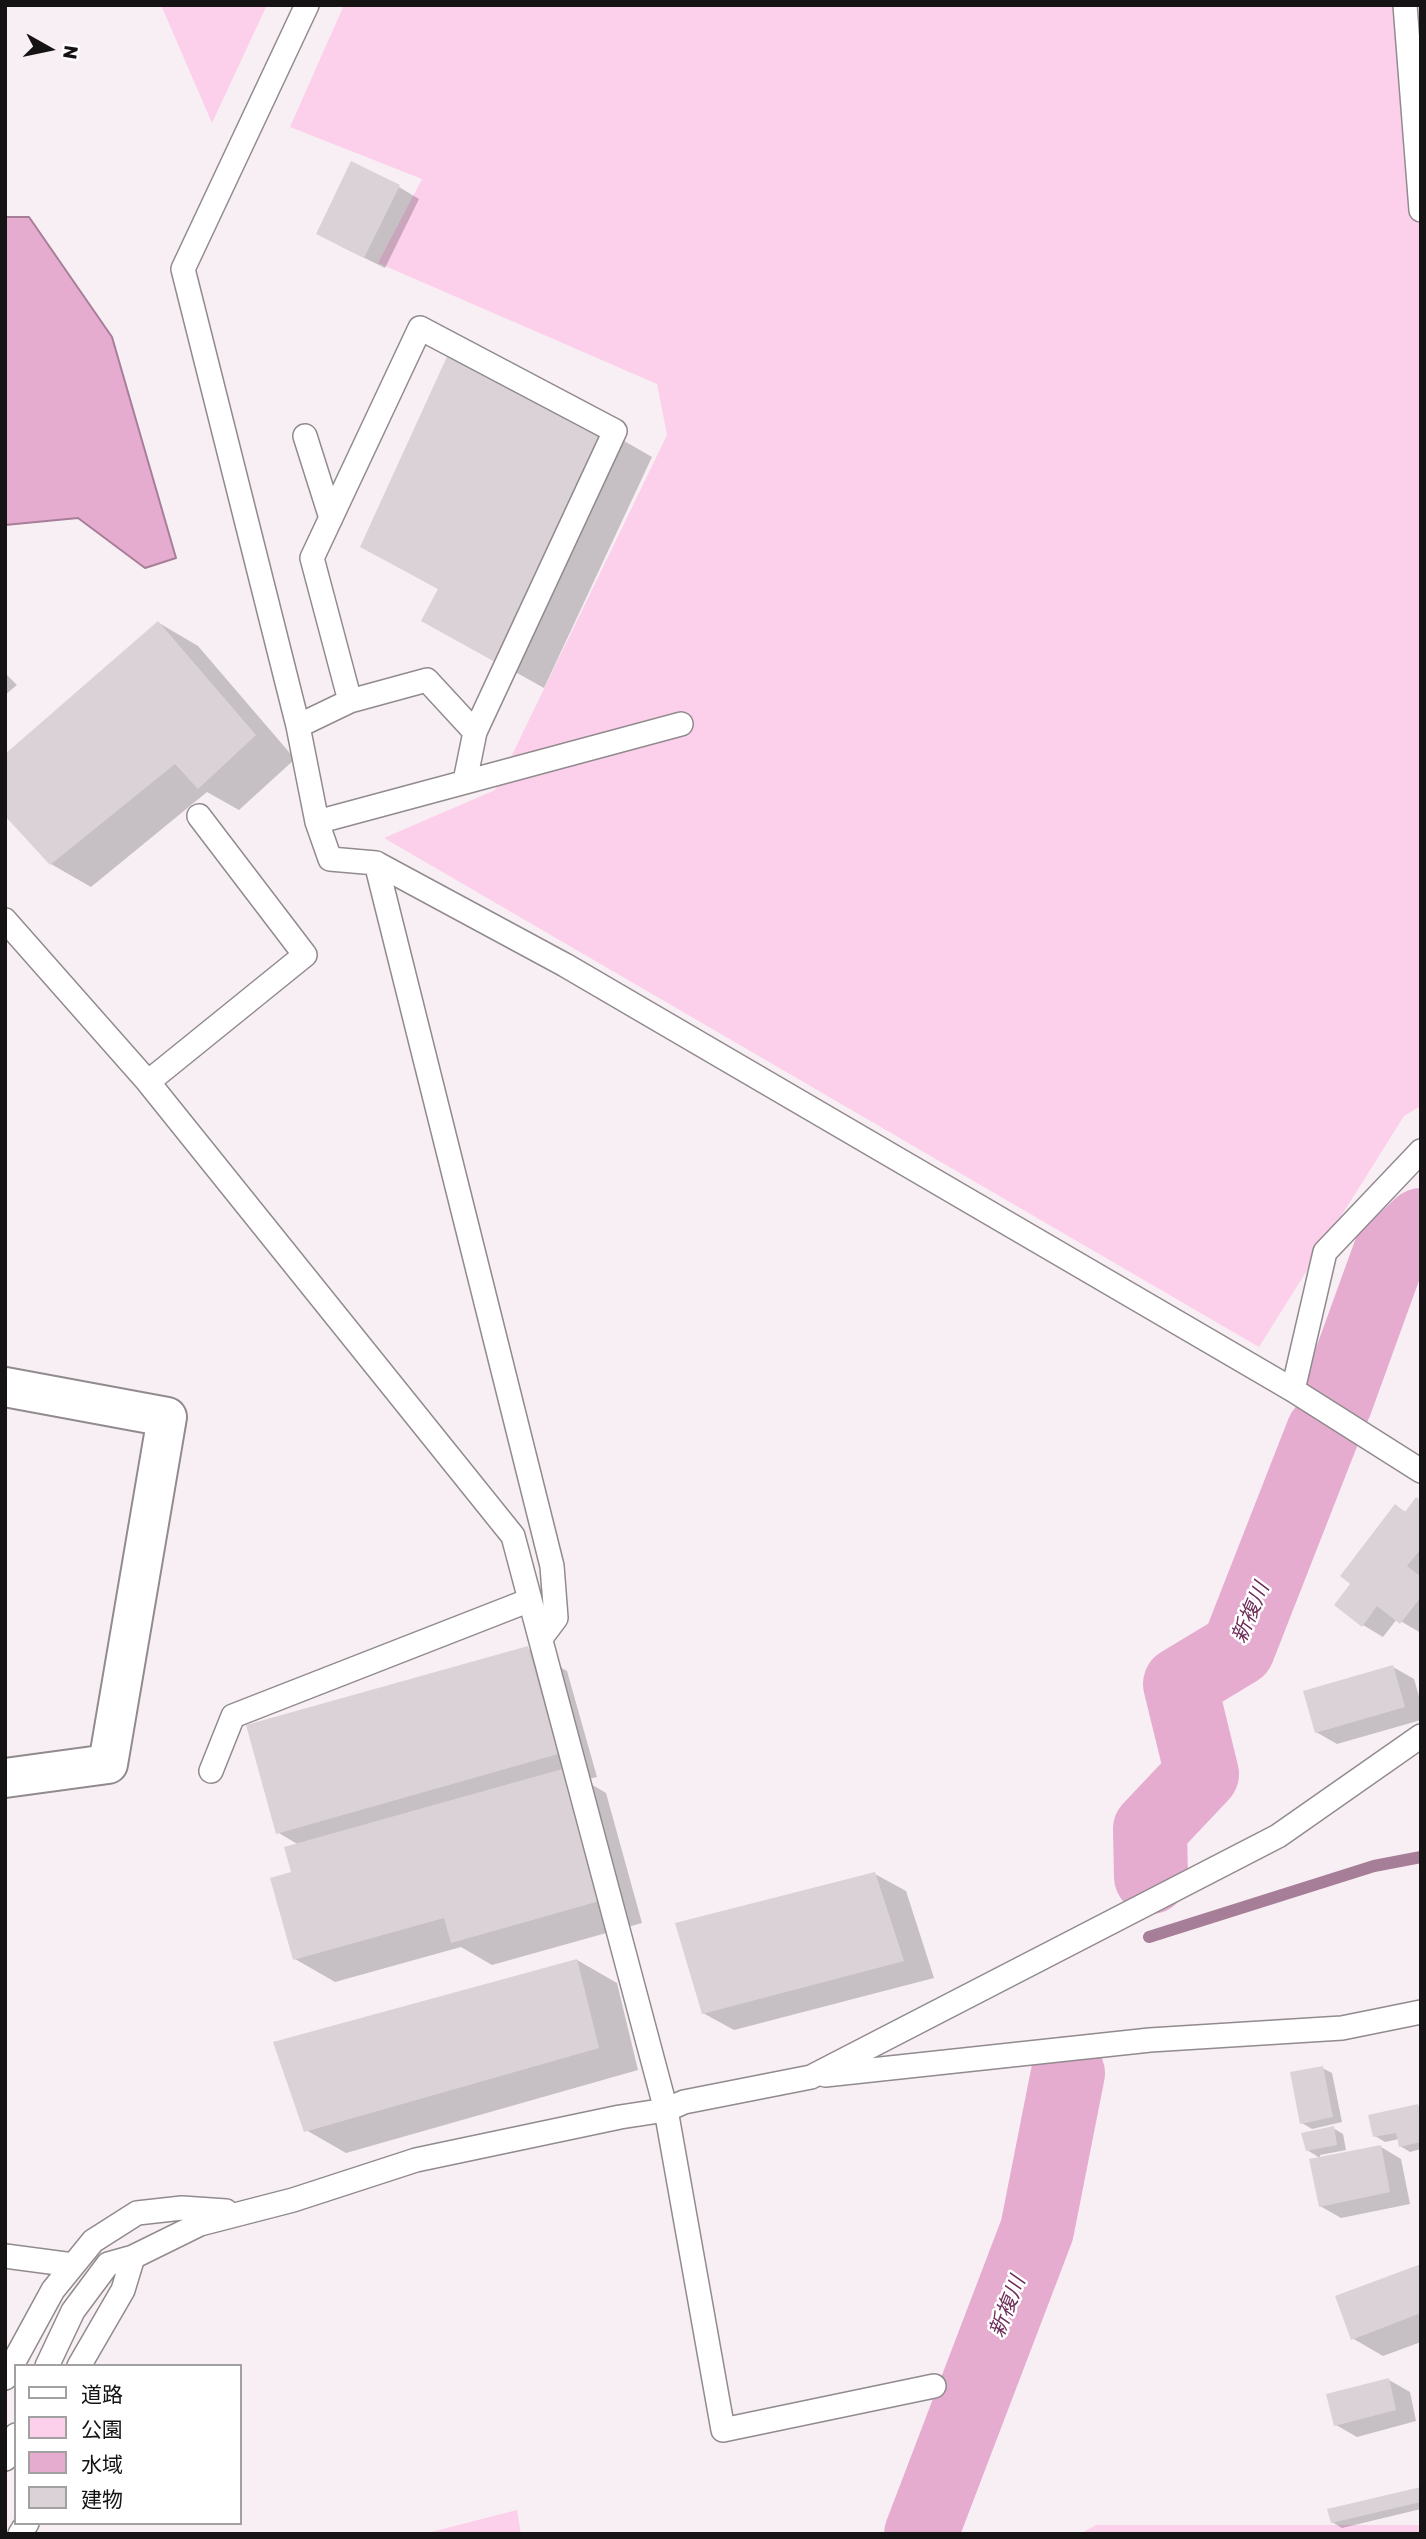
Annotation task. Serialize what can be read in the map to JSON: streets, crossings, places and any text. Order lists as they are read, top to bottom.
{
  "water": ["新複川"],
  "legend": [
    "道路",
    "公園",
    "水域",
    "建物"
  ],
  "north": "right"
}
